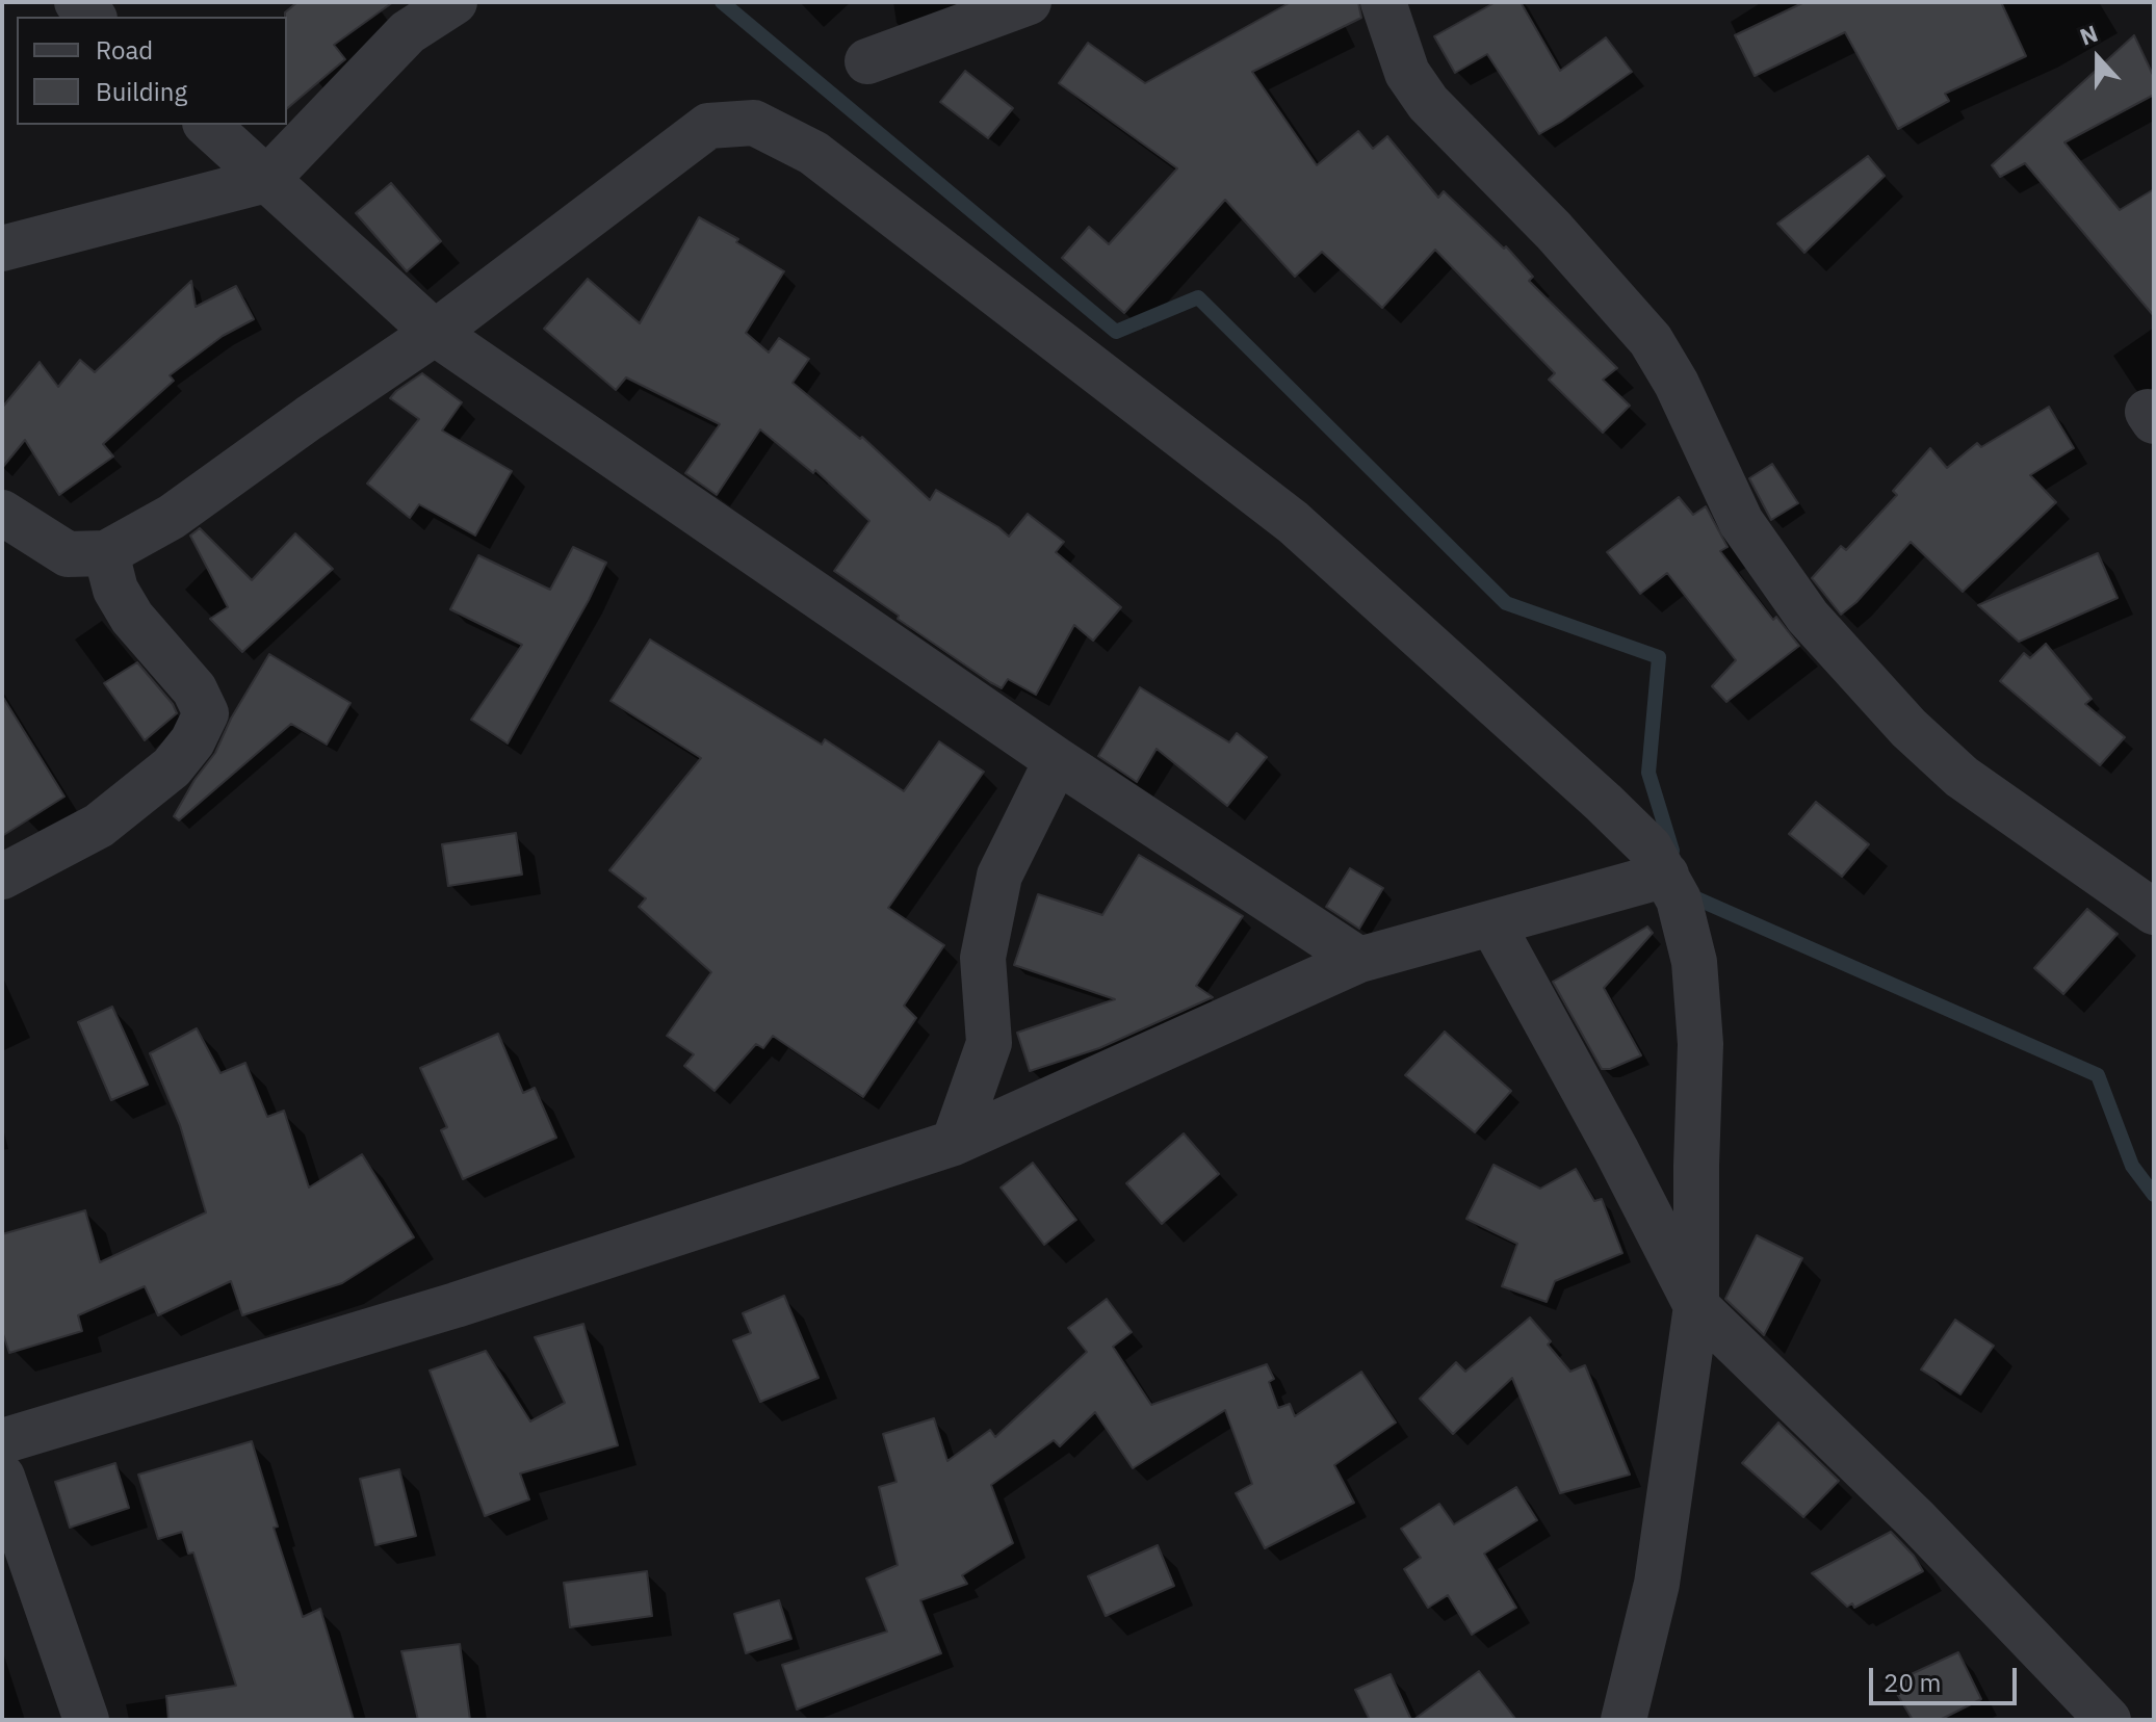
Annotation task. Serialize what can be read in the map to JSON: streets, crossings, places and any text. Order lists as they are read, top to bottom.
{
  "legend": ["Road", "Building"],
  "scale_bar": "20 m",
  "north": "top"
}
